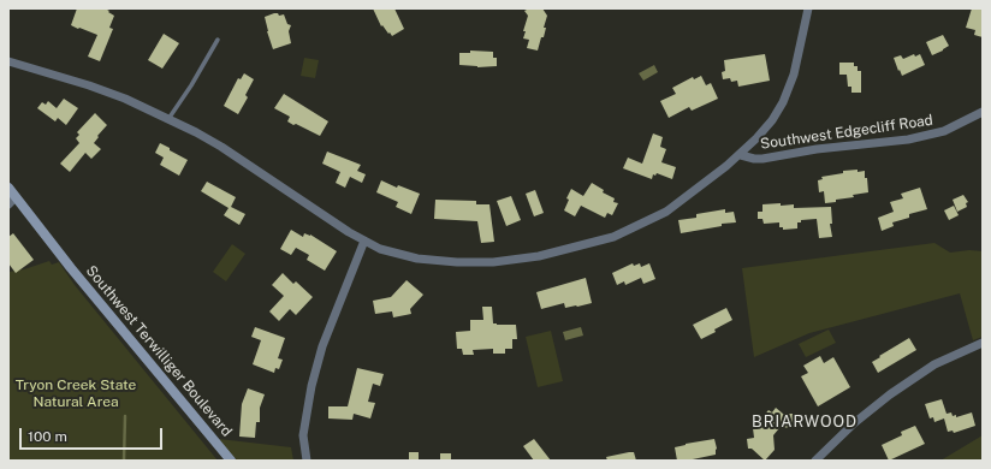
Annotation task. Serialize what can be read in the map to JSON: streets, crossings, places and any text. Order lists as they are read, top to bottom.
{
  "streets": {
    "main road": ["Southwest Terwilliger Boulevard"],
    "street": ["Southwest Edgecliff Road"]
  },
  "districts": ["BRIARWOOD"],
  "parks": ["Tryon Creek State Natural Area"],
  "scale_bar": "100 m"
}
